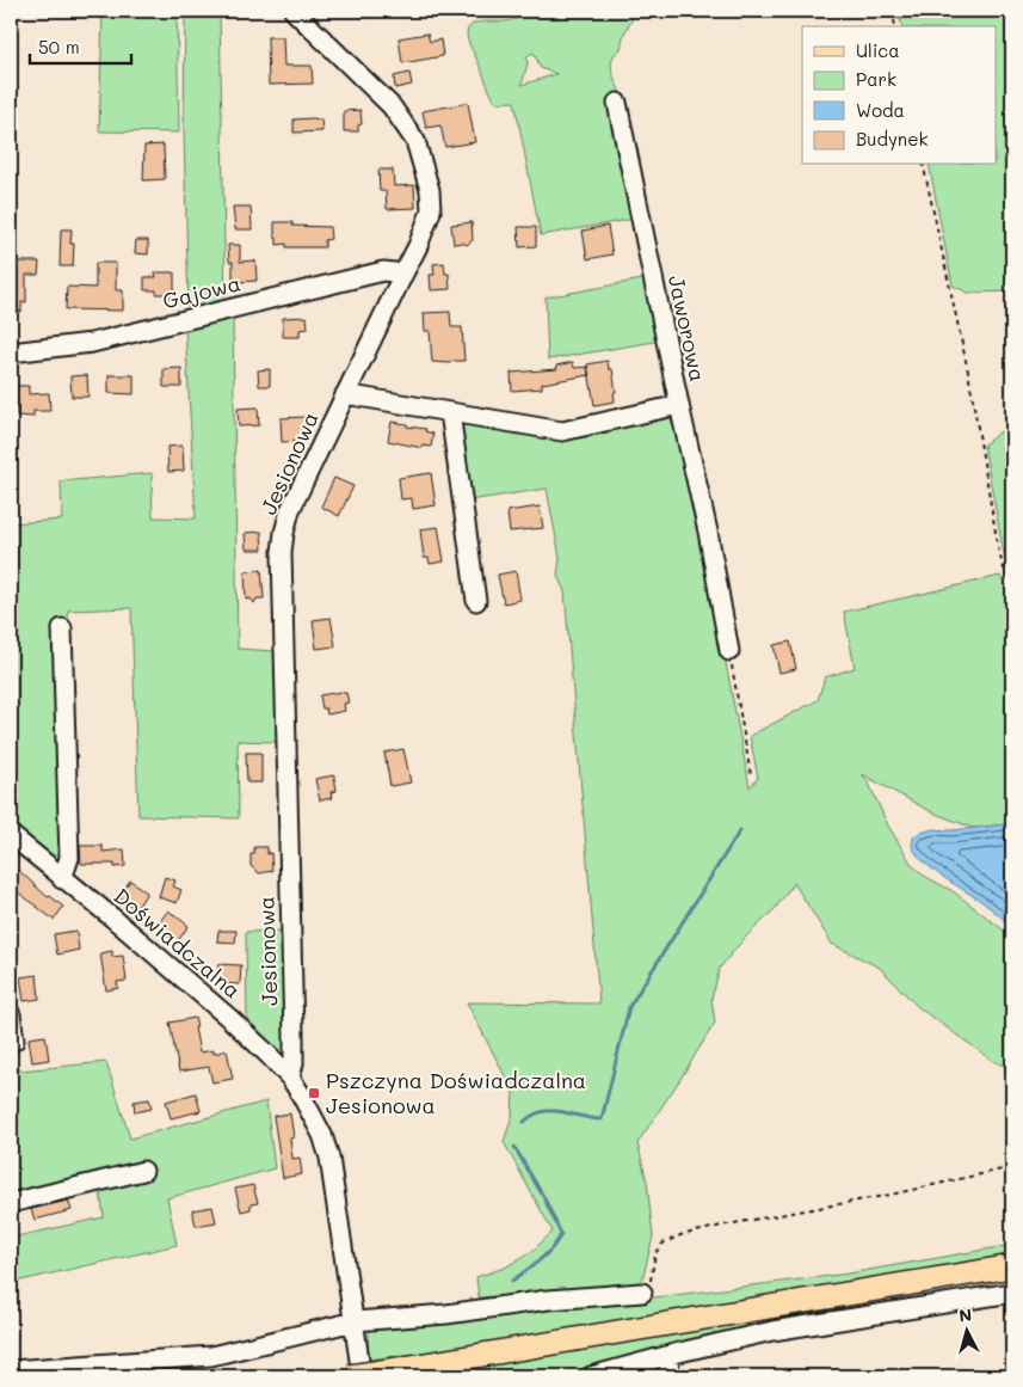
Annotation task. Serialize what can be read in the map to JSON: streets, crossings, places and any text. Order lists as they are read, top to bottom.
{
  "streets": {
    "street": [
      "Gajowa",
      "Jaworowa",
      "Jesionowa",
      "Doświadczalna"
    ]
  },
  "crossings": [
    ["Gajowa", "Jesionowa"],
    ["Jaworowa", "Jesionowa"],
    ["Jesionowa", "Doświadczalna"]
  ],
  "places": {
    "transit": ["Pszczyna Doświadczalna Jesionowa"]
  },
  "legend": [
    "Ulica",
    "Park",
    "Woda",
    "Budynek"
  ],
  "scale_bar": "50 m",
  "north": "top"
}
